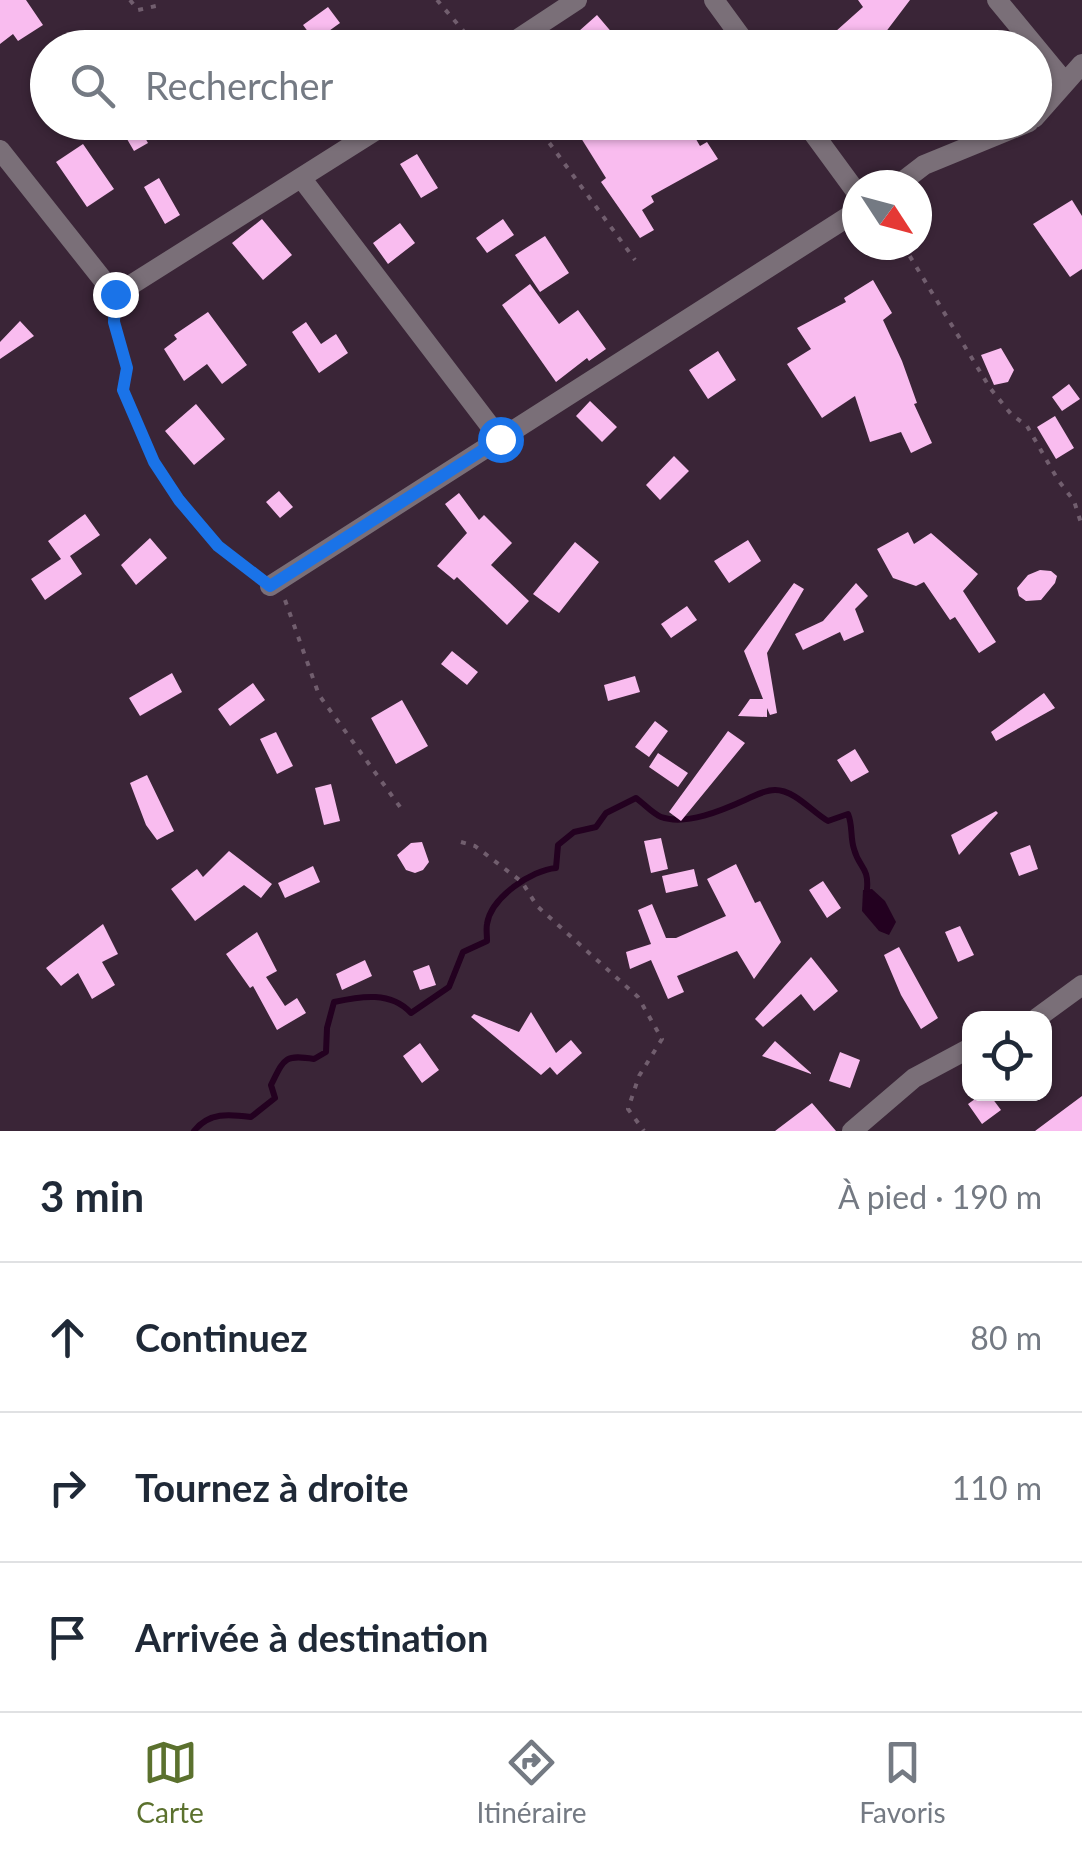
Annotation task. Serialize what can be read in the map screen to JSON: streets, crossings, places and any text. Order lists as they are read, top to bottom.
{
  "north": "bottom right",
  "page": {
    "search": "Rechercher",
    "heading": ["3 min", "À pied · 190 m"],
    "list": [
      ["Continuez", "80 m"],
      ["Tournez à droite", "110 m"],
      "Arrivée à destination"
    ],
    "nav": ["Carte", "Itinéraire", "Favoris"]
  }
}
